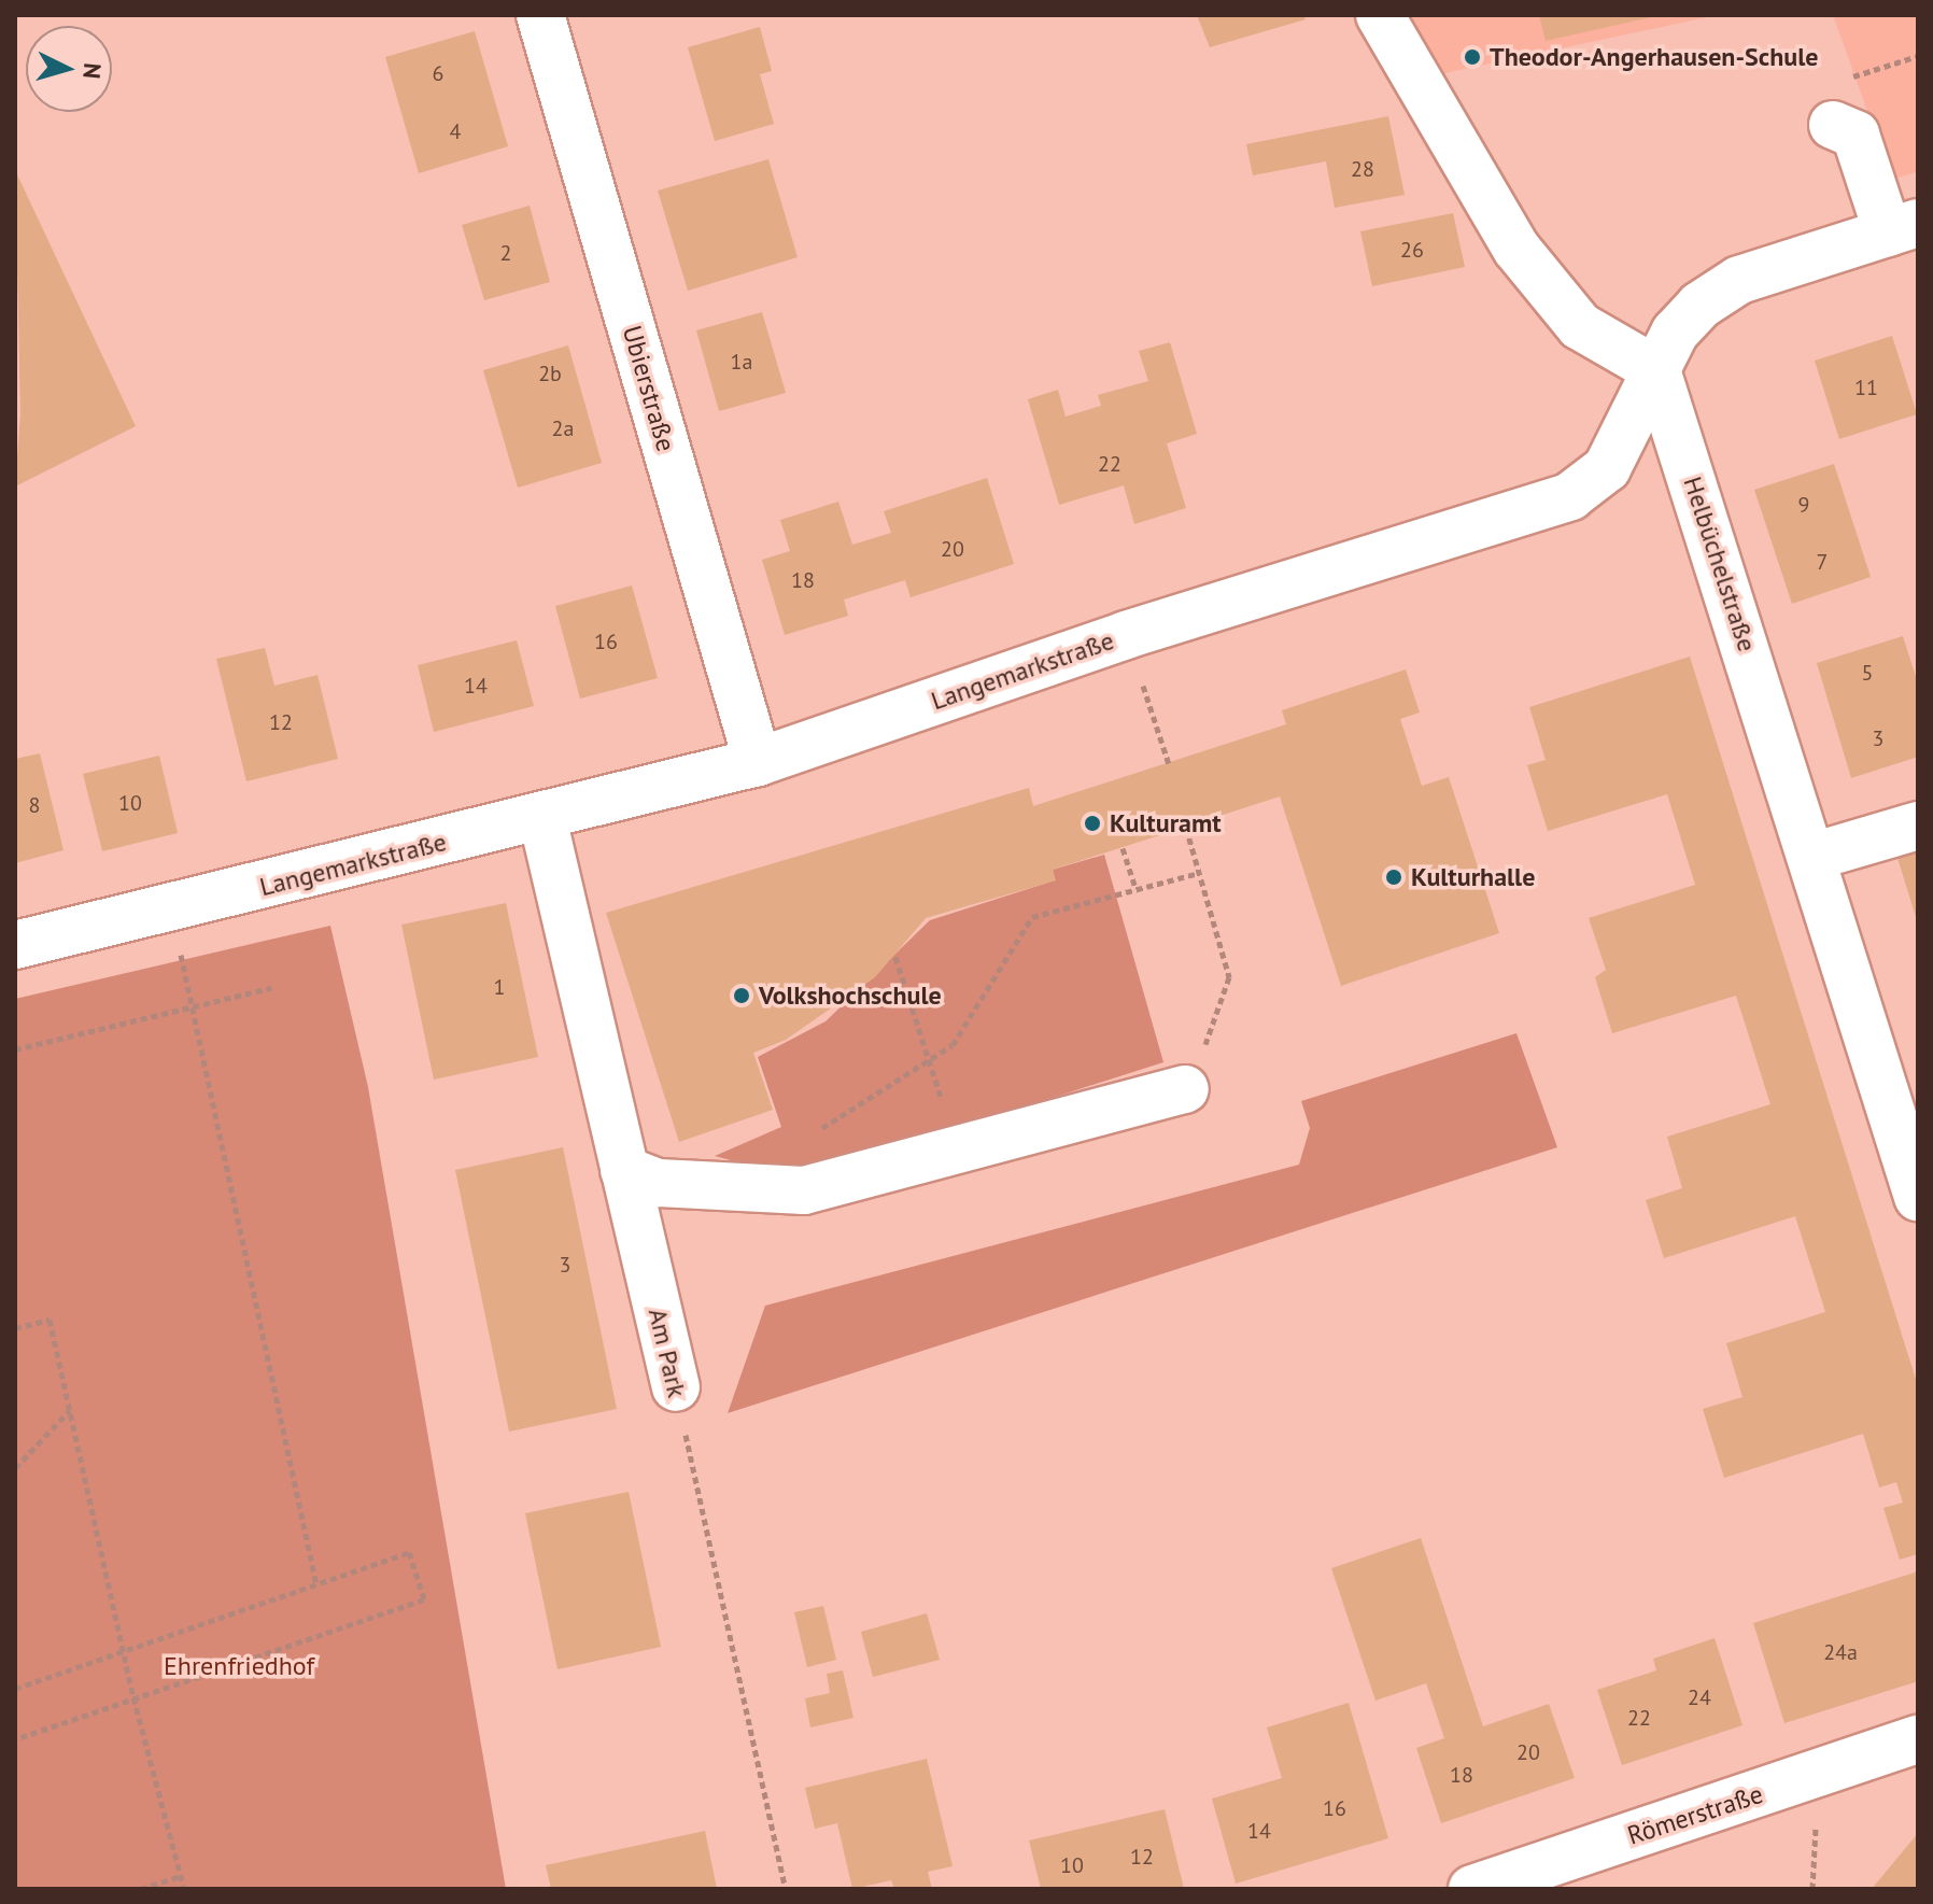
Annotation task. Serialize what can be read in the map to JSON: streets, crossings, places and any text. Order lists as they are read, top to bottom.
{
  "streets": {
    "street": [
      "Ubierstraße",
      "Helbüchelstraße",
      "Langemarkstraße",
      "Am Park",
      "Römerstraße"
    ]
  },
  "crossings": [
    ["Ubierstraße", "Langemarkstraße"],
    ["Helbüchelstraße", "Langemarkstraße"],
    ["Langemarkstraße", "Am Park"]
  ],
  "parks": ["Ehrenfriedhof"],
  "places": [
    "Theodor-Angerhausen-Schule",
    "Kulturamt",
    "Kulturhalle",
    "Volkshochschule"
  ],
  "house_numbers": [
    "6",
    "4",
    "28",
    "26",
    "2",
    "1a",
    "2b",
    "11",
    "2a",
    "22",
    "9",
    "20",
    "7",
    "18",
    "16",
    "5",
    "14",
    "12",
    "3",
    "10",
    "8",
    "1",
    "3",
    "24a",
    "24",
    "22",
    "20",
    "18",
    "16",
    "14",
    "12",
    "10"
  ],
  "north": "right"
}
